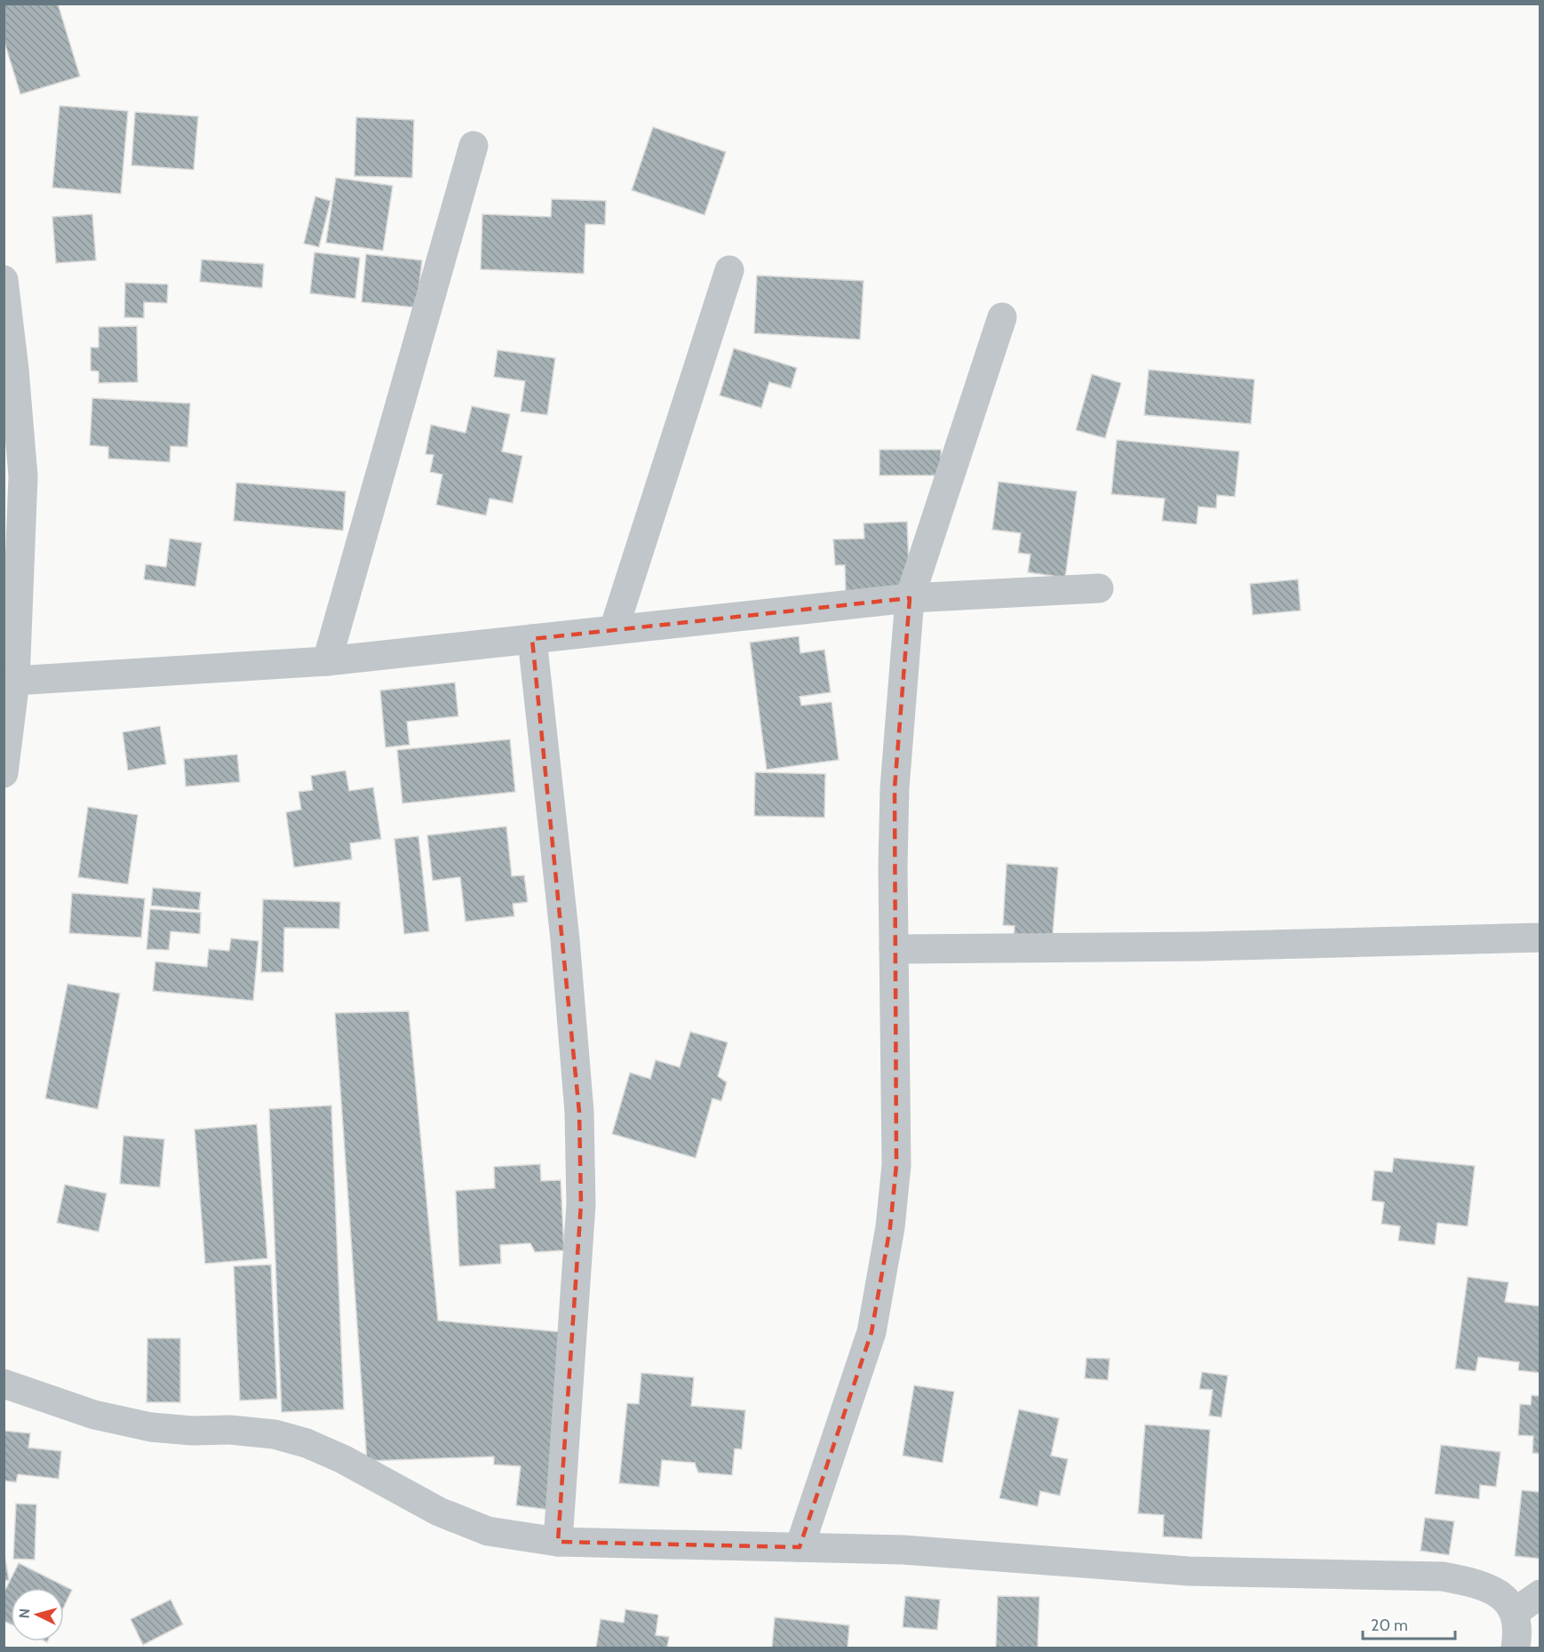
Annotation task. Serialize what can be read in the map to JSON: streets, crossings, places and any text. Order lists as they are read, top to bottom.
{
  "scale_bar": "20 m",
  "north": "left"
}
